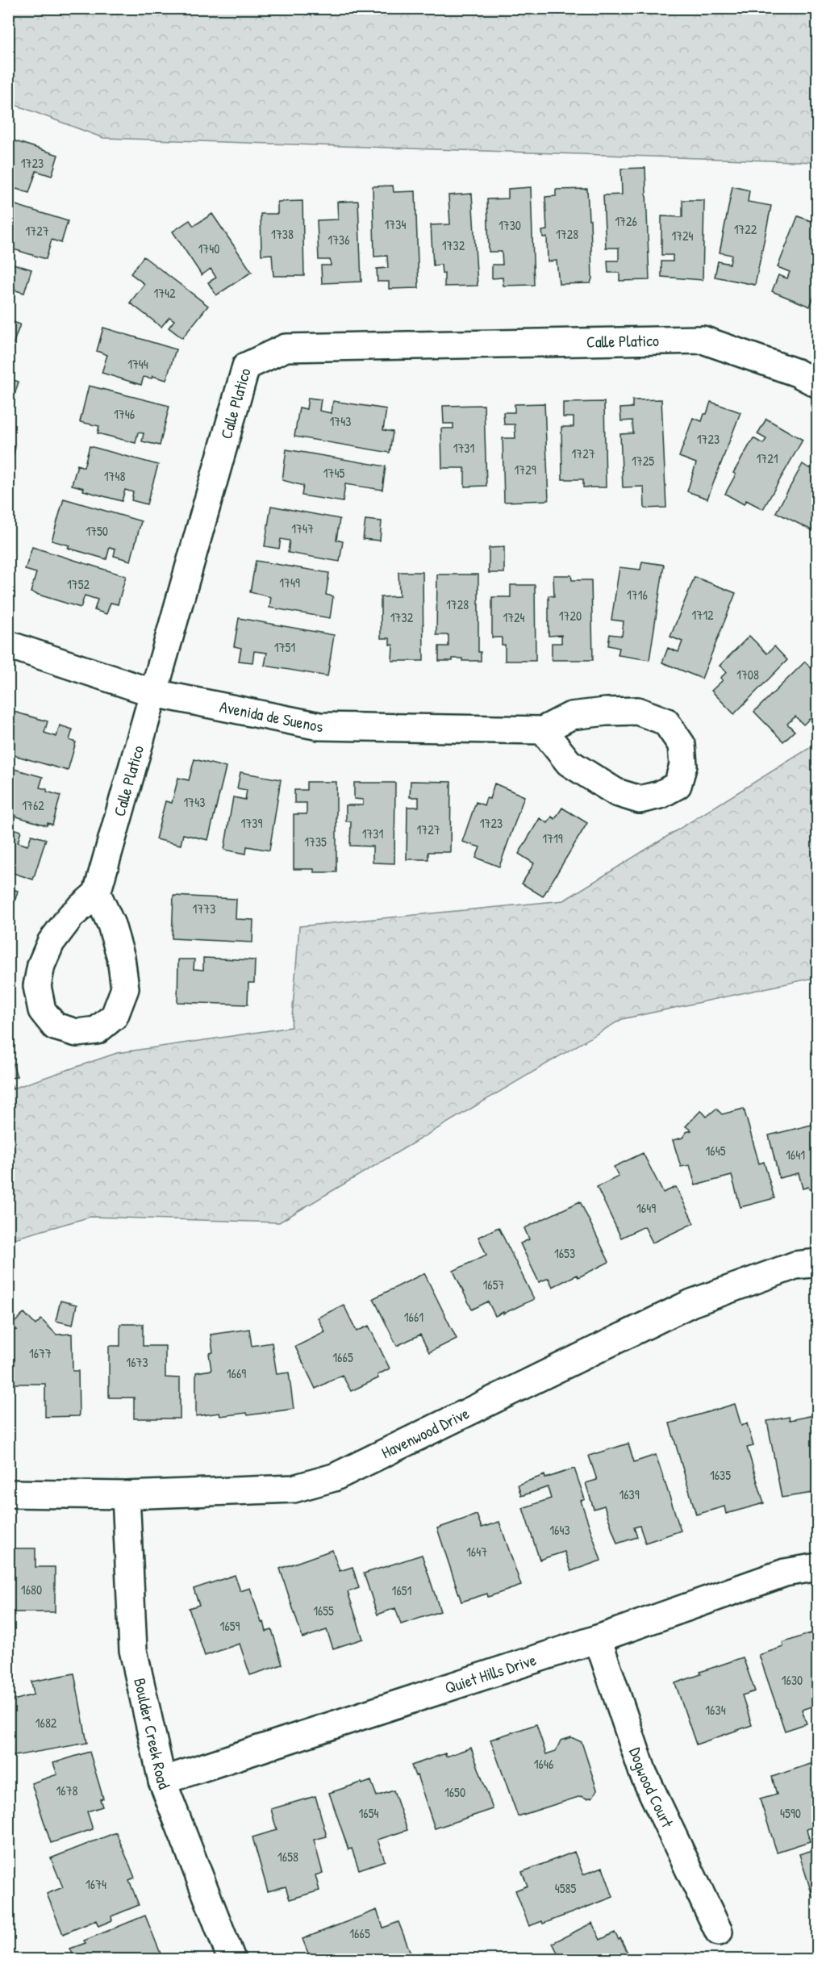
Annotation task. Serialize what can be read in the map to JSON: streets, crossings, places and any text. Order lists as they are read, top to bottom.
{
  "streets": {
    "street": [
      "Calle Platico",
      "Avenida de Suenos",
      "Havenwood Drive",
      "Quiet Hills Drive",
      "Boulder Creek Road",
      "Dogwood Court"
    ]
  },
  "crossings": [
    ["Calle Platico", "Avenida de Suenos"],
    ["Havenwood Drive", "Boulder Creek Road"],
    ["Quiet Hills Drive", "Boulder Creek Road"],
    ["Quiet Hills Drive", "Dogwood Court"]
  ],
  "house_numbers": [
    "1723",
    "1726",
    "1734",
    "1730",
    "1722",
    "1727",
    "1738",
    "1728",
    "1724",
    "1736",
    "1732",
    "1740",
    "1742",
    "1744",
    "1746",
    "1743",
    "1723",
    "1731",
    "1727",
    "1721",
    "1725",
    "1729",
    "1745",
    "1748",
    "1747",
    "1750",
    "1749",
    "1752",
    "1716",
    "1728",
    "1712",
    "1720",
    "1732",
    "1724",
    "1751",
    "1708",
    "1743",
    "1762",
    "1739",
    "1723",
    "1727",
    "1731",
    "1719",
    "1735",
    "1773",
    "1645",
    "1641",
    "1649",
    "1653",
    "1657",
    "1661",
    "1677",
    "1665",
    "1673",
    "1669",
    "1635",
    "1639",
    "1643",
    "1647",
    "1680",
    "1651",
    "1655",
    "1659",
    "1630",
    "1634",
    "1682",
    "1646",
    "1678",
    "1650",
    "1654",
    "4590",
    "1658",
    "1674",
    "4585",
    "1665"
  ]
}
